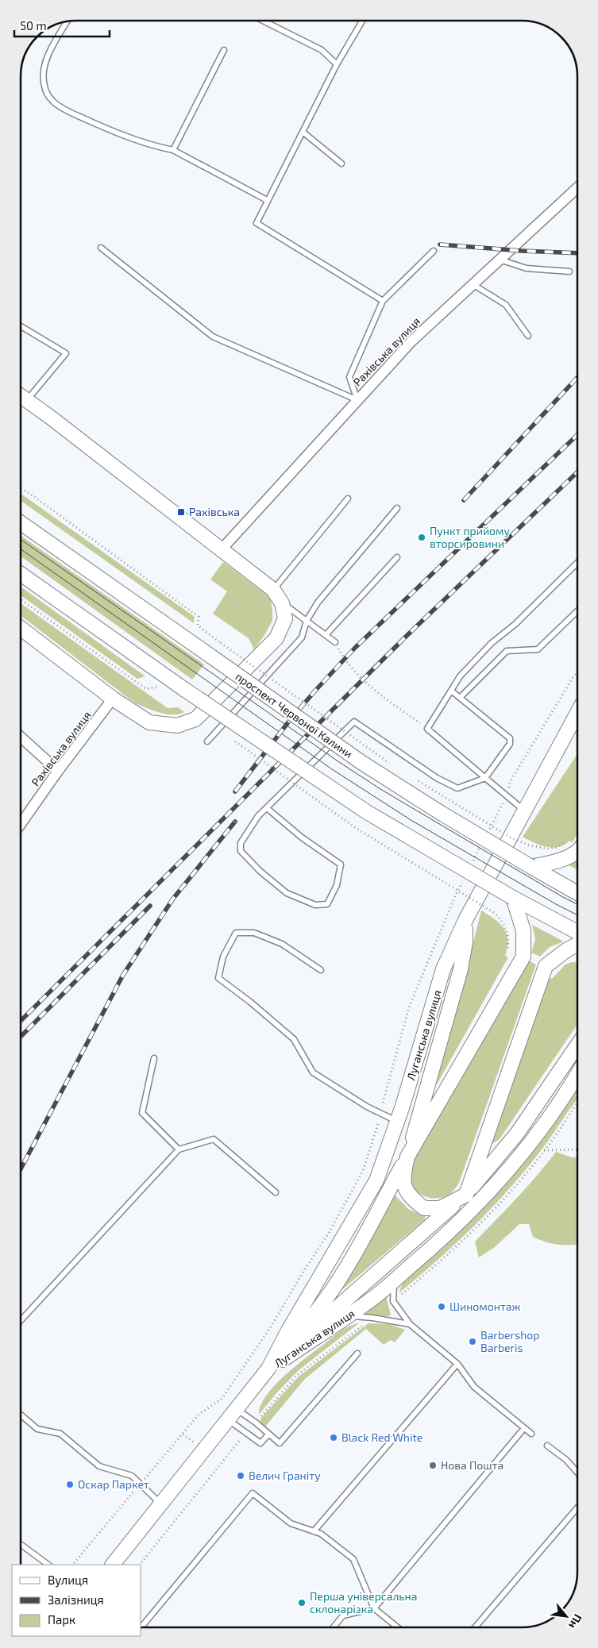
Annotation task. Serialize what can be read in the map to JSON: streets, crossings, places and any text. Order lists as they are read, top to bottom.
{
  "streets": {
    "main road": ["проспект Червоної Калини", "Луганська вулиця"],
    "street": ["Рахівська вулиця"]
  },
  "places": {
    "transit": ["Рахівська"],
    "other": [
      "Пункт прийому вторсировини",
      "Шиномонтаж",
      "Barbershop Barberis",
      "Black Red White",
      "Нова Пошта",
      "Велич Граніту",
      "Оскар Паркет",
      "Перша універсальна склонарізка"
    ]
  },
  "legend": ["Вулиця", "Залізниця", "Парк"],
  "scale_bar": "50 m",
  "north": "bottom right"
}
